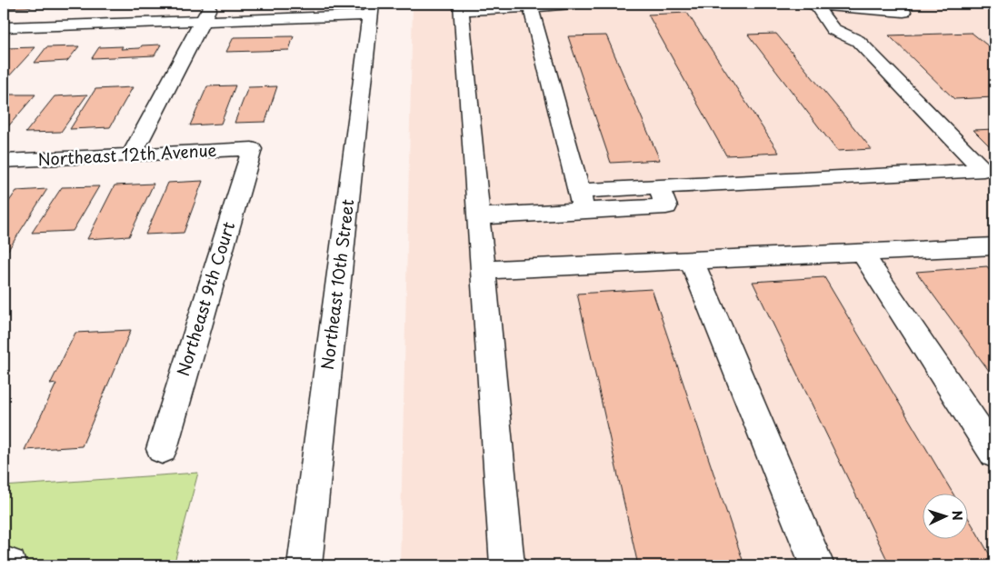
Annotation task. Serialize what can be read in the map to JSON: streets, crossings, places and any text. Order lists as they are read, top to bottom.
{
  "streets": {
    "street": ["Northeast 12th Avenue", "Northeast 10th Street", "Northeast 9th Court"]
  },
  "crossings": [
    ["Northeast 12th Avenue", "Northeast 9th Court"]
  ],
  "north": "right"
}
